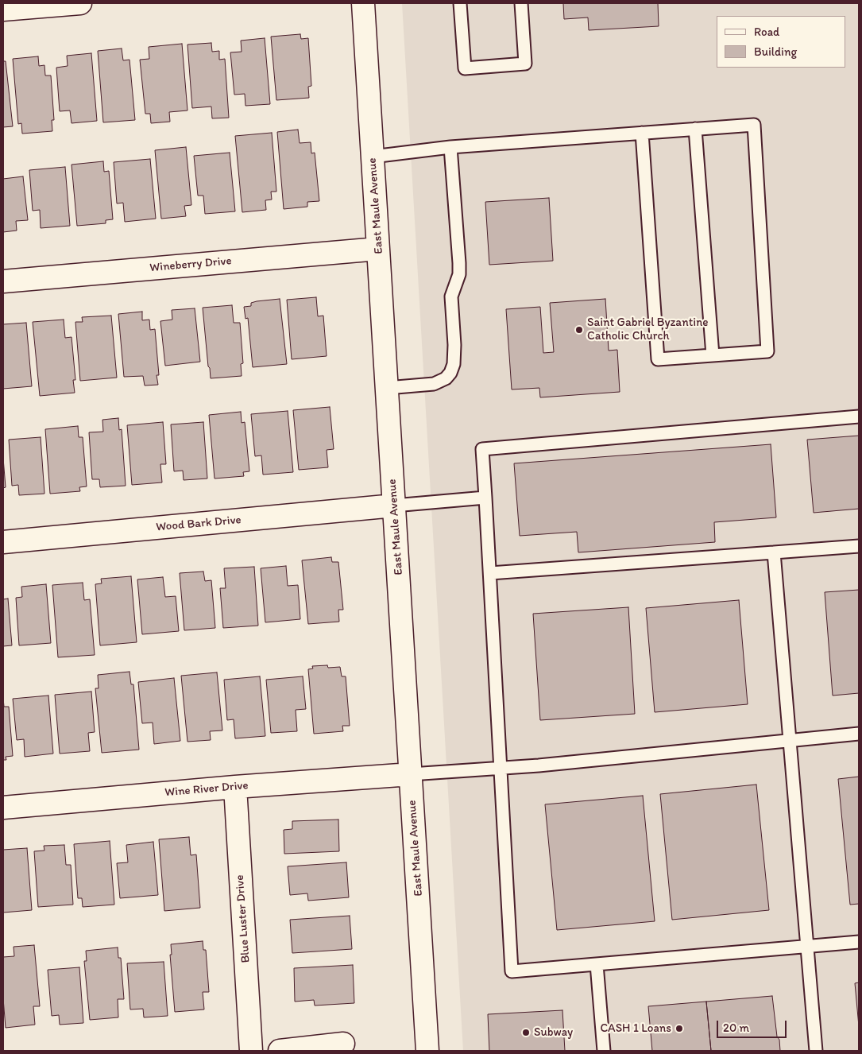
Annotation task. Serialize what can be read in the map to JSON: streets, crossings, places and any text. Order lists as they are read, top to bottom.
{
  "streets": {
    "street": [
      "East Maule Avenue",
      "Wineberry Drive",
      "Wood Bark Drive",
      "Wine River Drive",
      "Blue Luster Drive"
    ]
  },
  "crossings": [
    ["East Maule Avenue", "Wineberry Drive"],
    ["East Maule Avenue", "Wood Bark Drive"],
    ["East Maule Avenue", "Wine River Drive"],
    ["Wine River Drive", "Blue Luster Drive"]
  ],
  "places": ["Saint Gabriel Byzantine Catholic Church", "CASH 1 Loans", "Subway"],
  "legend": ["Road", "Building"],
  "scale_bar": "20 m"
}
